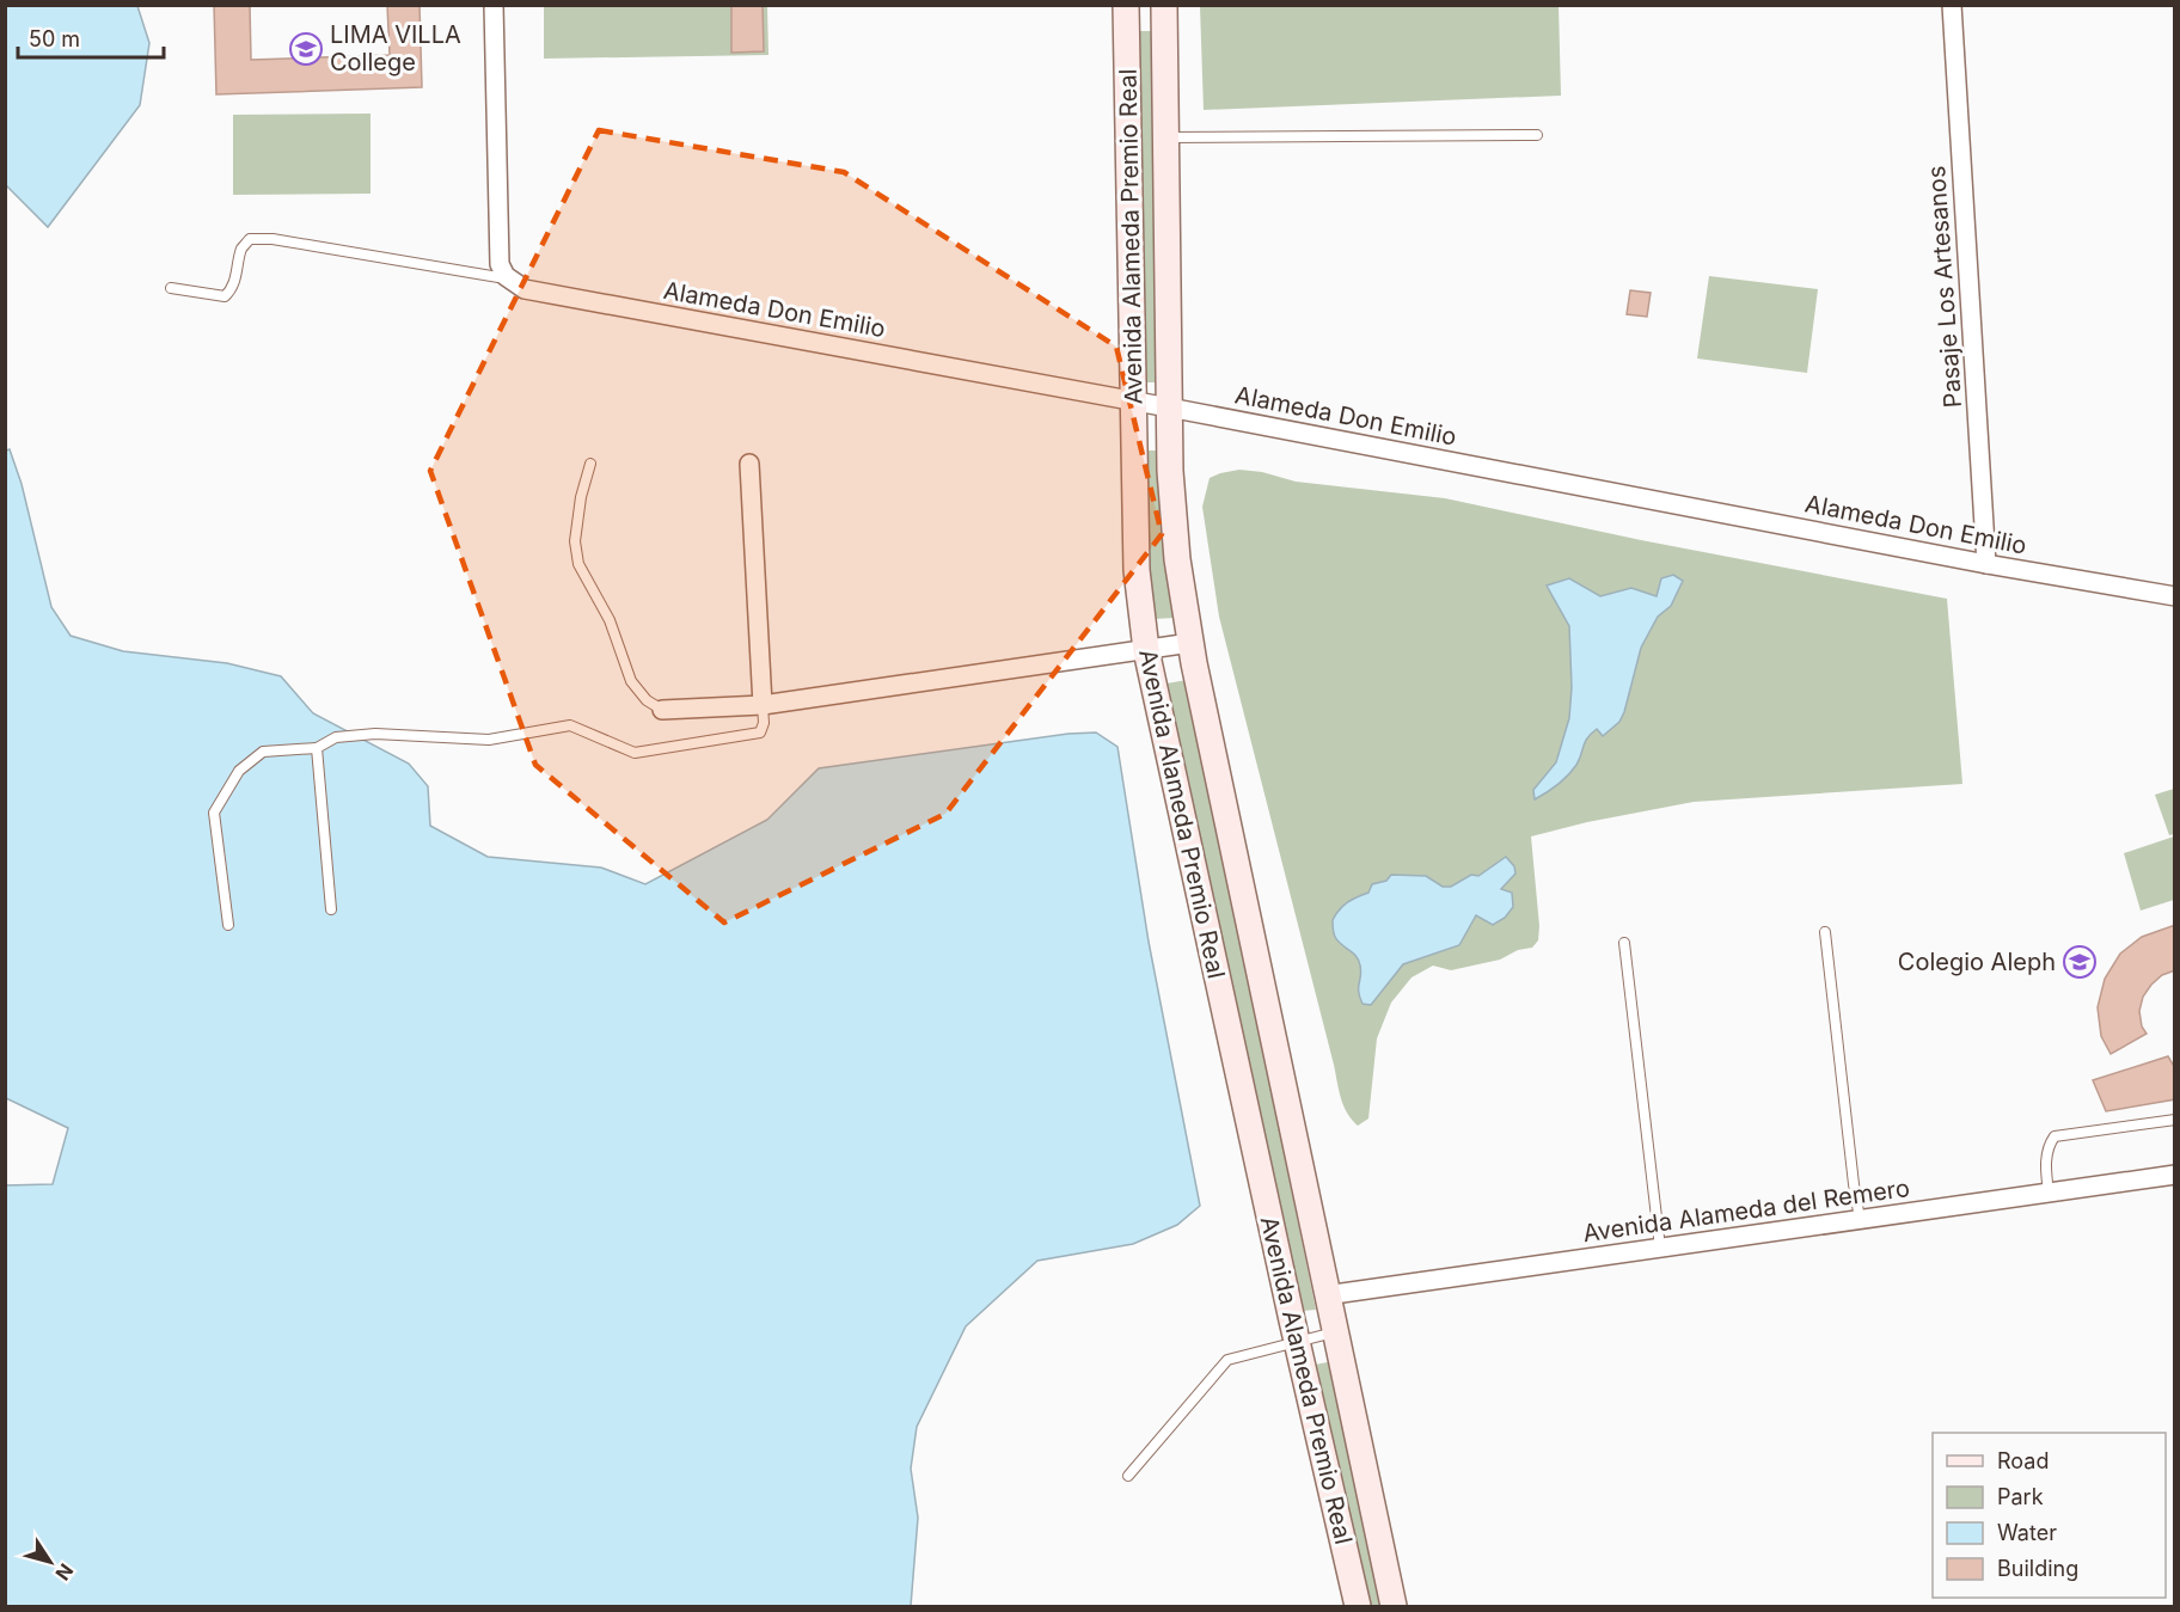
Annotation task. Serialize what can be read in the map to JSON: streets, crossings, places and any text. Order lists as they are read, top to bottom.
{
  "streets": {
    "street": [
      "Avenida Alameda Premio Real",
      "Pasaje Los Artesanos",
      "Alameda Don Emilio",
      "Avenida Alameda del Remero"
    ]
  },
  "crossings": [
    ["Avenida Alameda Premio Real", "Alameda Don Emilio"],
    ["Avenida Alameda Premio Real", "Avenida Alameda del Remero"],
    ["Pasaje Los Artesanos", "Alameda Don Emilio"]
  ],
  "places": {
    "school or university": ["LIMA VILLA College", "Colegio Aleph"]
  },
  "legend": [
    "Road",
    "Park",
    "Water",
    "Building"
  ],
  "scale_bar": "50 m",
  "north": "bottom right"
}
